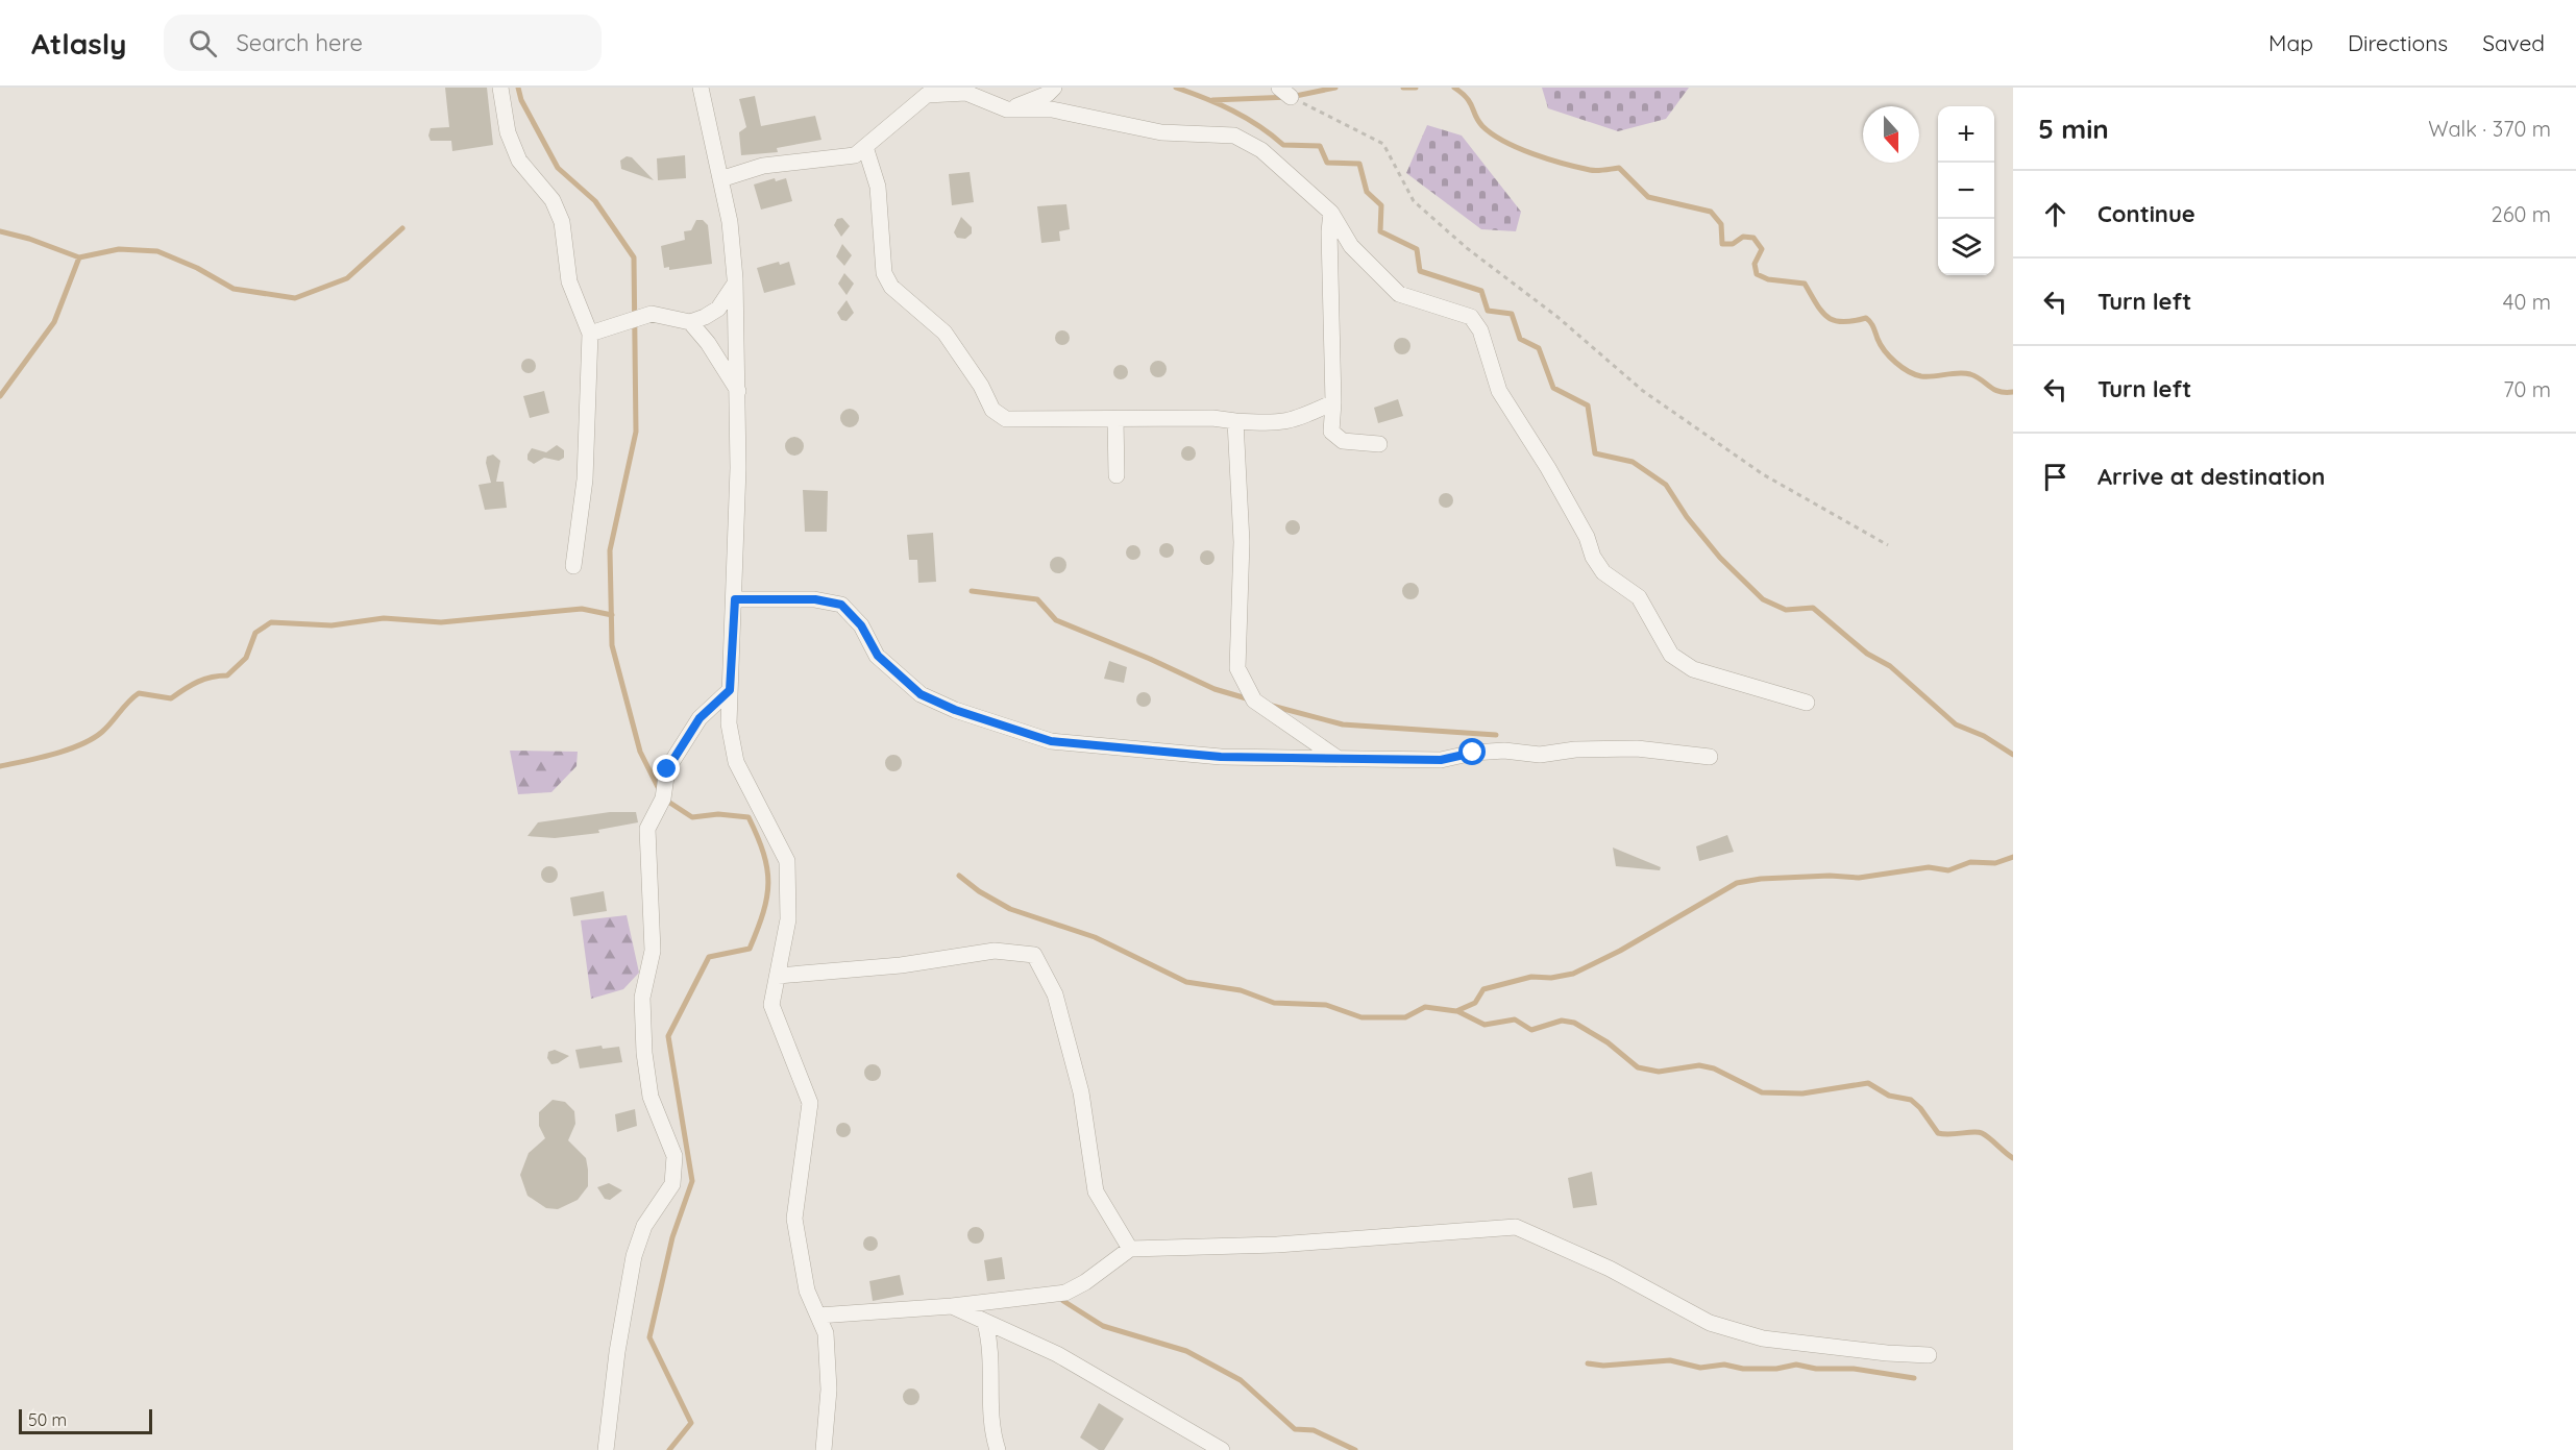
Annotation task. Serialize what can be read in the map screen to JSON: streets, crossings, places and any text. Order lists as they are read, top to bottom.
{
  "scale_bar": "50 m",
  "north": "bottom",
  "page": {
    "header": "Atlasly",
    "search": "Search here",
    "nav": ["Map", "Directions", "Saved"],
    "heading": ["5 min", "Walk · 370 m"],
    "map_buttons": ["+", "−"],
    "list": [
      ["Continue", "260 m"],
      ["Turn left", "40 m"],
      ["Turn left", "70 m"],
      "Arrive at destination"
    ],
    "scale": "50 m"
  }
}
